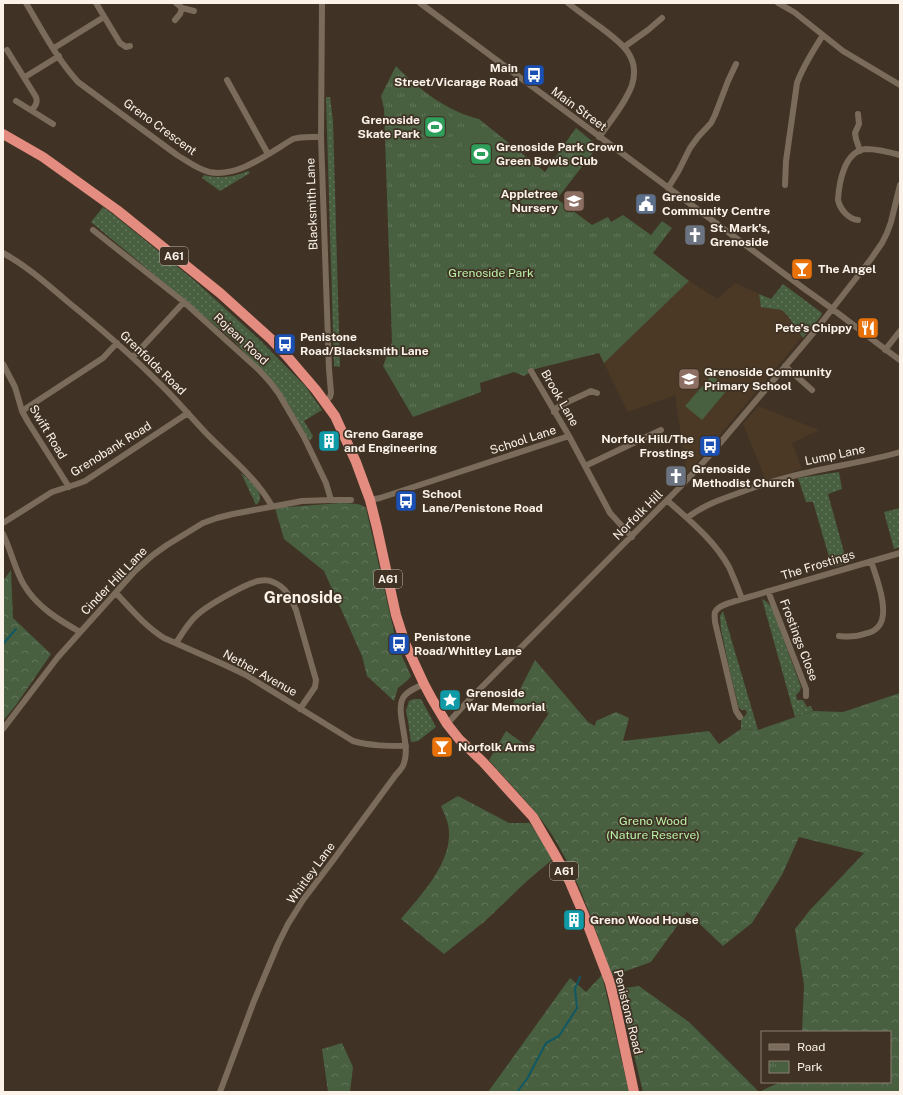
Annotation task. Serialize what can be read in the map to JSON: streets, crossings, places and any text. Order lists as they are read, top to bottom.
{
  "streets": {
    "highway": ["A61", "Penistone Road"],
    "street": [
      "Main Street",
      "Greno Crescent",
      "Blacksmith Lane",
      "Rojean Road",
      "Grenfolds Road",
      "Brook Lane",
      "Swift Road",
      "School Lane",
      "Grenobank Road",
      "Lump Lane",
      "Norfolk Hill",
      "The Frostings",
      "Cinder Hill Lane",
      "Frostings Close",
      "Nether Avenue",
      "Whitley Lane"
    ]
  },
  "crossings": [
    ["Main Street", "Norfolk Hill"],
    ["Greno Crescent", "Blacksmith Lane"],
    ["Blacksmith Lane", "A61"],
    ["A61", "School Lane"],
    ["A61", "Norfolk Hill"],
    ["A61", "Whitley Lane"],
    ["A61", "Penistone Road"],
    ["Rojean Road", "Cinder Hill Lane"],
    ["Grenfolds Road", "Grenobank Road"],
    ["Grenfolds Road", "Cinder Hill Lane"],
    ["Brook Lane", "School Lane"],
    ["Swift Road", "Grenobank Road"],
    ["School Lane", "Norfolk Hill"],
    ["Norfolk Hill", "Penistone Road"],
    ["The Frostings", "Frostings Close"],
    ["Cinder Hill Lane", "Nether Avenue"],
    ["Nether Avenue", "Whitley Lane"]
  ],
  "districts": ["Grenoside"],
  "parks": ["Grenoside Park", "Greno Wood (Nature Reserve)"],
  "places": {
    "bus stop": [
      "Main Street/Vicarage Road",
      "Penistone Road/Blacksmith Lane",
      "Norfolk Hill/The Frostings",
      "School Lane/Penistone Road",
      "Penistone Road/Whitley Lane"
    ],
    "sports": ["Grenoside Skate Park", "Grenoside Park Crown Green Bowls Club"],
    "school or university": ["Appletree Nursery", "Grenoside Community Primary School"],
    "public building": ["Grenoside Community Centre"],
    "church": ["St. Mark's, Grenoside", "Grenoside Methodist Church"],
    "bar": ["The Angel", "Norfolk Arms"],
    "restaurant": ["Pete’s Chippy"],
    "building": ["Greno Garage and Engineering", "Greno Wood House"],
    "place": ["Grenoside War Memorial"]
  },
  "legend": ["Road", "Park"]
}
